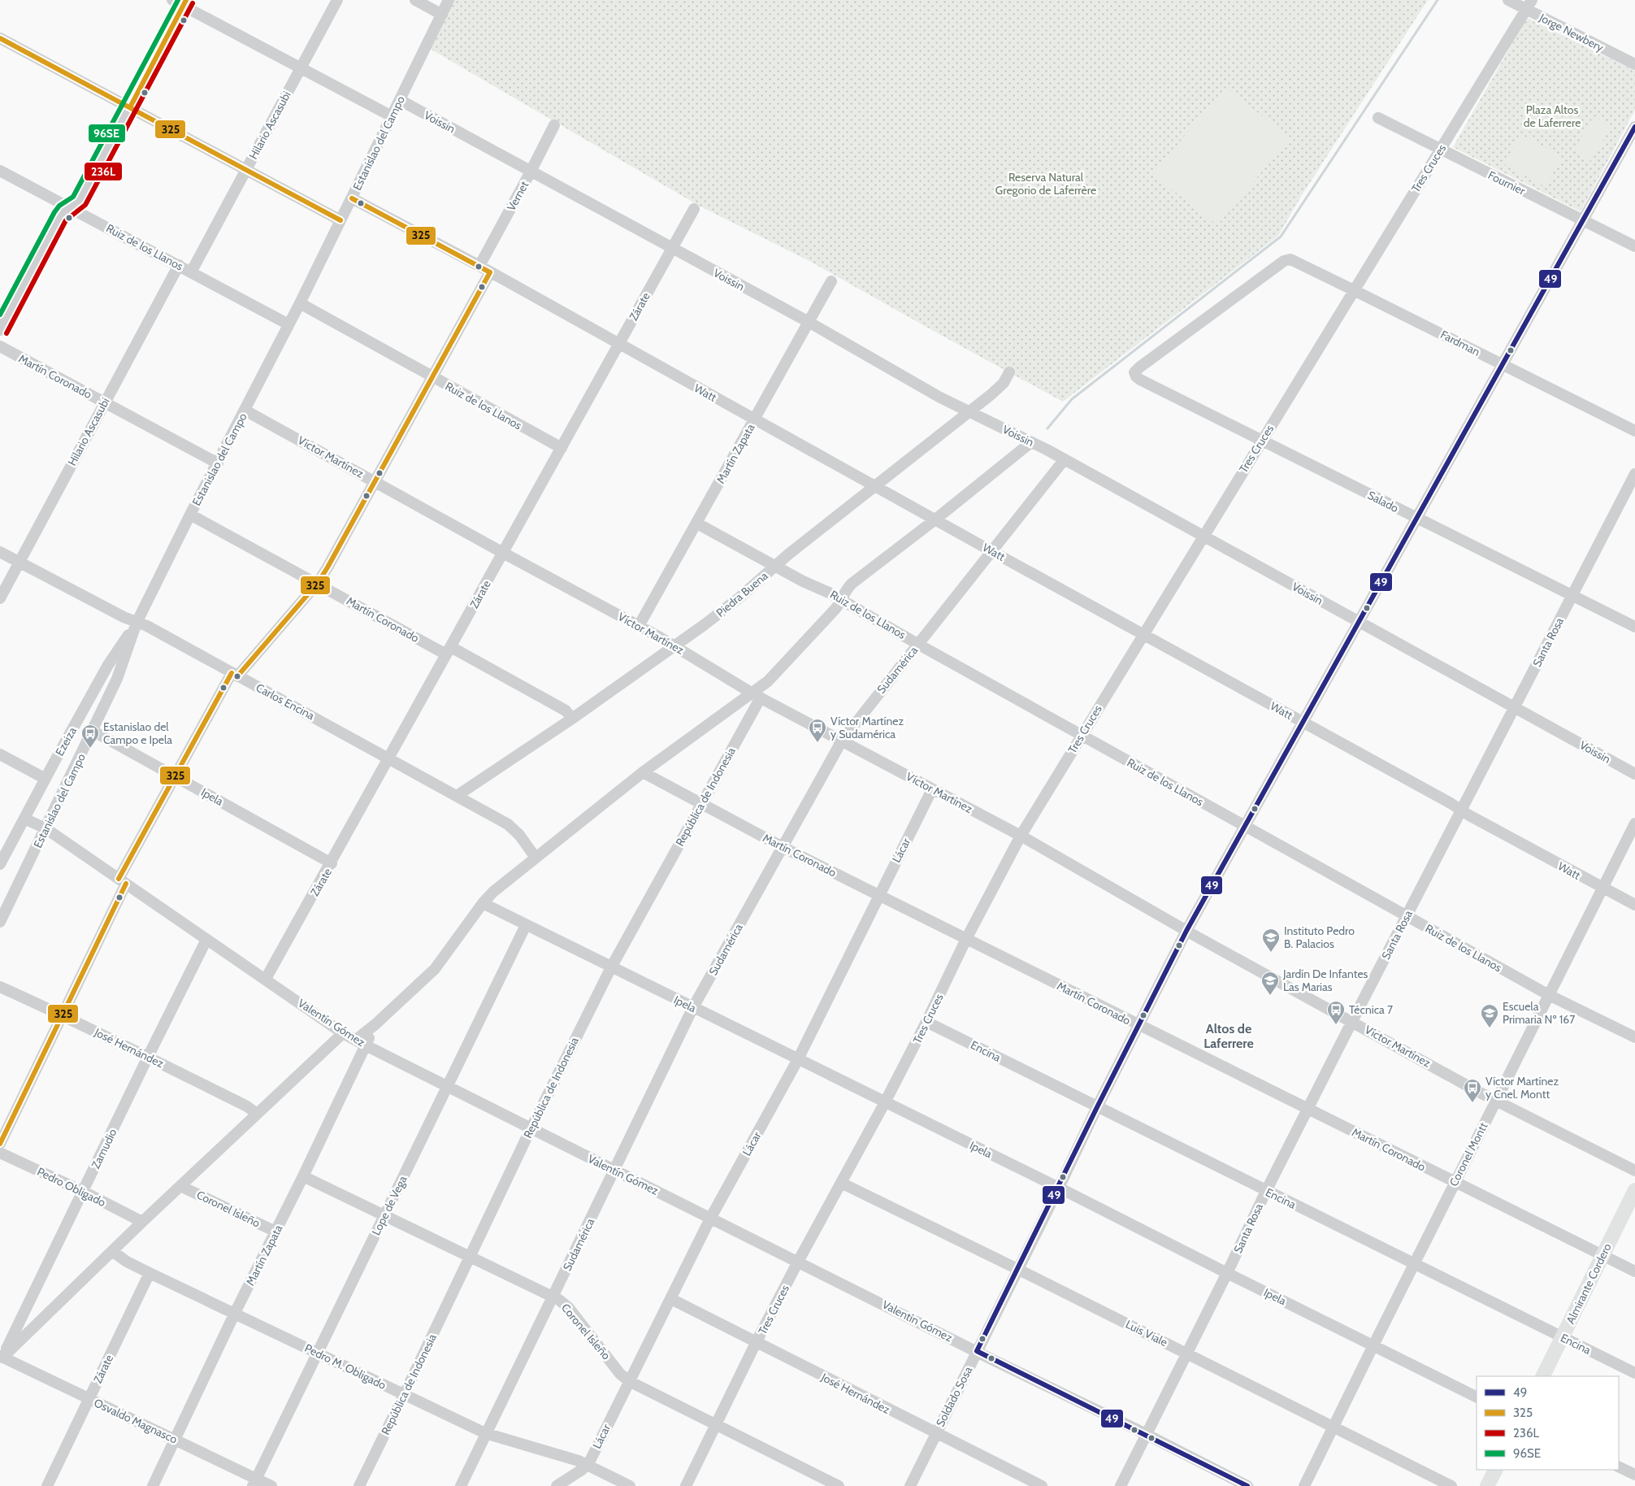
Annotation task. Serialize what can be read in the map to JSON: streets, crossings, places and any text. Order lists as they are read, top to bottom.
{
  "streets": {
    "main road": ["Almirante Cordero"],
    "street": [
      "Jorge Newbery",
      "Voissin",
      "Hilario Ascasubi",
      "Estanislao del Campo",
      "Tres Cruces",
      "Fournier",
      "Vernet",
      "Ruiz de los Llanos",
      "Zárate",
      "Fardman",
      "Martín Coronado",
      "Watt",
      "Martín Zapata",
      "Víctor Martínez",
      "Salado",
      "Piedra Buena",
      "Santa Rosa",
      "Sudamérica",
      "Carlos Encina",
      "Ezeiza",
      "Ipela",
      "República de Indonesia",
      "Lácar",
      "Valentín Gómez",
      "José Hernández",
      "Encina",
      "Zamudio",
      "Coronel Montt",
      "Pedro Obligado",
      "Lope de Vega",
      "Coronel Isleño",
      "Luis Viale",
      "Pedro M. Obligado",
      "Soldado Sosa",
      "Osvaldo Magnasco"
    ]
  },
  "crossings": [
    ["Jorge Newbery", "Tres Cruces"],
    ["Voissin", "Estanislao del Campo"],
    ["Voissin", "Tres Cruces"],
    ["Voissin", "Vernet"],
    ["Voissin", "Zárate"],
    ["Voissin", "Martín Zapata"],
    ["Voissin", "Piedra Buena"],
    ["Voissin", "Santa Rosa"],
    ["Voissin", "Sudamérica"],
    ["Voissin", "Soldado Sosa"],
    ["Hilario Ascasubi", "Ruiz de los Llanos"],
    ["Hilario Ascasubi", "Martín Coronado"],
    ["Hilario Ascasubi", "Carlos Encina"],
    ["Estanislao del Campo", "Ruiz de los Llanos"],
    ["Estanislao del Campo", "Martín Coronado"],
    ["Estanislao del Campo", "Watt"],
    ["Estanislao del Campo", "Víctor Martínez"],
    ["Estanislao del Campo", "Carlos Encina"],
    ["Estanislao del Campo", "Ezeiza"],
    ["Estanislao del Campo", "Ipela"],
    ["Estanislao del Campo", "Valentín Gómez"],
    ["Tres Cruces", "Fournier"],
    ["Tres Cruces", "Ruiz de los Llanos"],
    ["Tres Cruces", "Fardman"],
    ["Tres Cruces", "Martín Coronado"],
    ["Tres Cruces", "Watt"],
    ["Tres Cruces", "Víctor Martínez"],
    ["Tres Cruces", "Salado"],
    ["Tres Cruces", "Ipela"],
    ["Tres Cruces", "Valentín Gómez"],
    ["Tres Cruces", "José Hernández"],
    ["Tres Cruces", "Encina"],
    ["Tres Cruces", "Coronel Isleño"],
    ["Tres Cruces", "Luis Viale"],
    ["Fournier", "Soldado Sosa"],
    ["Vernet", "Watt"],
    ["Ruiz de los Llanos", "Zárate"],
    ["Ruiz de los Llanos", "Martín Zapata"],
    ["Ruiz de los Llanos", "Piedra Buena"],
    ["Ruiz de los Llanos", "Santa Rosa"],
    ["Ruiz de los Llanos", "Sudamérica"],
    ["Ruiz de los Llanos", "Coronel Montt"],
    ["Ruiz de los Llanos", "Soldado Sosa"],
    ["Zárate", "Martín Coronado"],
    ["Zárate", "Watt"],
    ["Zárate", "Víctor Martínez"],
    ["Zárate", "Carlos Encina"],
    ["Zárate", "Ipela"],
    ["Zárate", "Valentín Gómez"],
    ["Zárate", "Pedro M. Obligado"],
    ["Zárate", "Osvaldo Magnasco"],
    ["Fardman", "Salado"],
    ["Fardman", "Soldado Sosa"],
    ["Martín Coronado", "Piedra Buena"],
    ["Martín Coronado", "Santa Rosa"],
    ["Martín Coronado", "Sudamérica"],
    ["Martín Coronado", "República de Indonesia"],
    ["Martín Coronado", "Lácar"],
    ["Martín Coronado", "Coronel Montt"],
    ["Martín Coronado", "Almirante Cordero"],
    ["Martín Coronado", "Soldado Sosa"],
    ["Watt", "Martín Zapata"],
    ["Watt", "Piedra Buena"],
    ["Watt", "Santa Rosa"],
    ["Watt", "Sudamérica"],
    ["Watt", "Coronel Montt"],
    ["Watt", "Soldado Sosa"],
    ["Martín Zapata", "Víctor Martínez"],
    ["Martín Zapata", "Valentín Gómez"],
    ["Martín Zapata", "Coronel Isleño"],
    ["Martín Zapata", "Pedro M. Obligado"],
    ["Martín Zapata", "Osvaldo Magnasco"],
    ["Víctor Martínez", "Piedra Buena"],
    ["Víctor Martínez", "Santa Rosa"],
    ["Víctor Martínez", "Sudamérica"],
    ["Víctor Martínez", "República de Indonesia"],
    ["Víctor Martínez", "Lácar"],
    ["Víctor Martínez", "Coronel Montt"],
    ["Víctor Martínez", "Soldado Sosa"],
    ["Salado", "Santa Rosa"],
    ["Salado", "Soldado Sosa"],
    ["Piedra Buena", "Carlos Encina"],
    ["Santa Rosa", "Ipela"],
    ["Santa Rosa", "Valentín Gómez"],
    ["Santa Rosa", "Encina"],
    ["Santa Rosa", "Luis Viale"],
    ["Sudamérica", "Ipela"],
    ["Sudamérica", "Valentín Gómez"],
    ["Sudamérica", "Coronel Isleño"],
    ["Sudamérica", "Pedro M. Obligado"],
    ["Carlos Encina", "Ezeiza"],
    ["Ezeiza", "Valentín Gómez"],
    ["Ipela", "República de Indonesia"],
    ["Ipela", "Lácar"],
    ["Ipela", "Coronel Montt"],
    ["Ipela", "Lope de Vega"],
    ["Ipela", "Soldado Sosa"],
    ["República de Indonesia", "Valentín Gómez"],
    ["República de Indonesia", "Coronel Isleño"],
    ["República de Indonesia", "Pedro M. Obligado"],
    ["Lácar", "Valentín Gómez"],
    ["Lácar", "José Hernández"],
    ["Lácar", "Coronel Isleño"],
    ["Lácar", "Pedro M. Obligado"],
    ["Valentín Gómez", "Zamudio"],
    ["Valentín Gómez", "Lope de Vega"],
    ["Valentín Gómez", "Soldado Sosa"],
    ["José Hernández", "Zamudio"],
    ["José Hernández", "Soldado Sosa"],
    ["Encina", "Coronel Montt"],
    ["Encina", "Almirante Cordero"],
    ["Encina", "Soldado Sosa"],
    ["Zamudio", "Pedro Obligado"],
    ["Zamudio", "Osvaldo Magnasco"],
    ["Coronel Montt", "Luis Viale"],
    ["Lope de Vega", "Coronel Isleño"],
    ["Lope de Vega", "Pedro M. Obligado"],
    ["Lope de Vega", "Osvaldo Magnasco"],
    ["Luis Viale", "Soldado Sosa"]
  ],
  "districts": ["Altos de Laferrere"],
  "parks": ["Plaza Altos de Laferrere", "Reserva Natural Gregorio de Laferrère"],
  "places": {
    "bus stop": [
      "Víctor Martínez y Sudamérica",
      "Estanislao del Campo e Ipela",
      "Técnica 7",
      "Víctor Martínez y Cnel. Montt"
    ],
    "school or university": ["Instituto Pedro B. Palacios", "Jardín De Infantes Las Marias", "Escuela Primaria Nº 167"]
  },
  "lines": [
    "transit line 325",
    "transit line 96SE",
    "transit line 236L",
    "transit line 49"
  ],
  "legend": [
    "49",
    "325",
    "236L",
    "96SE"
  ]
}
